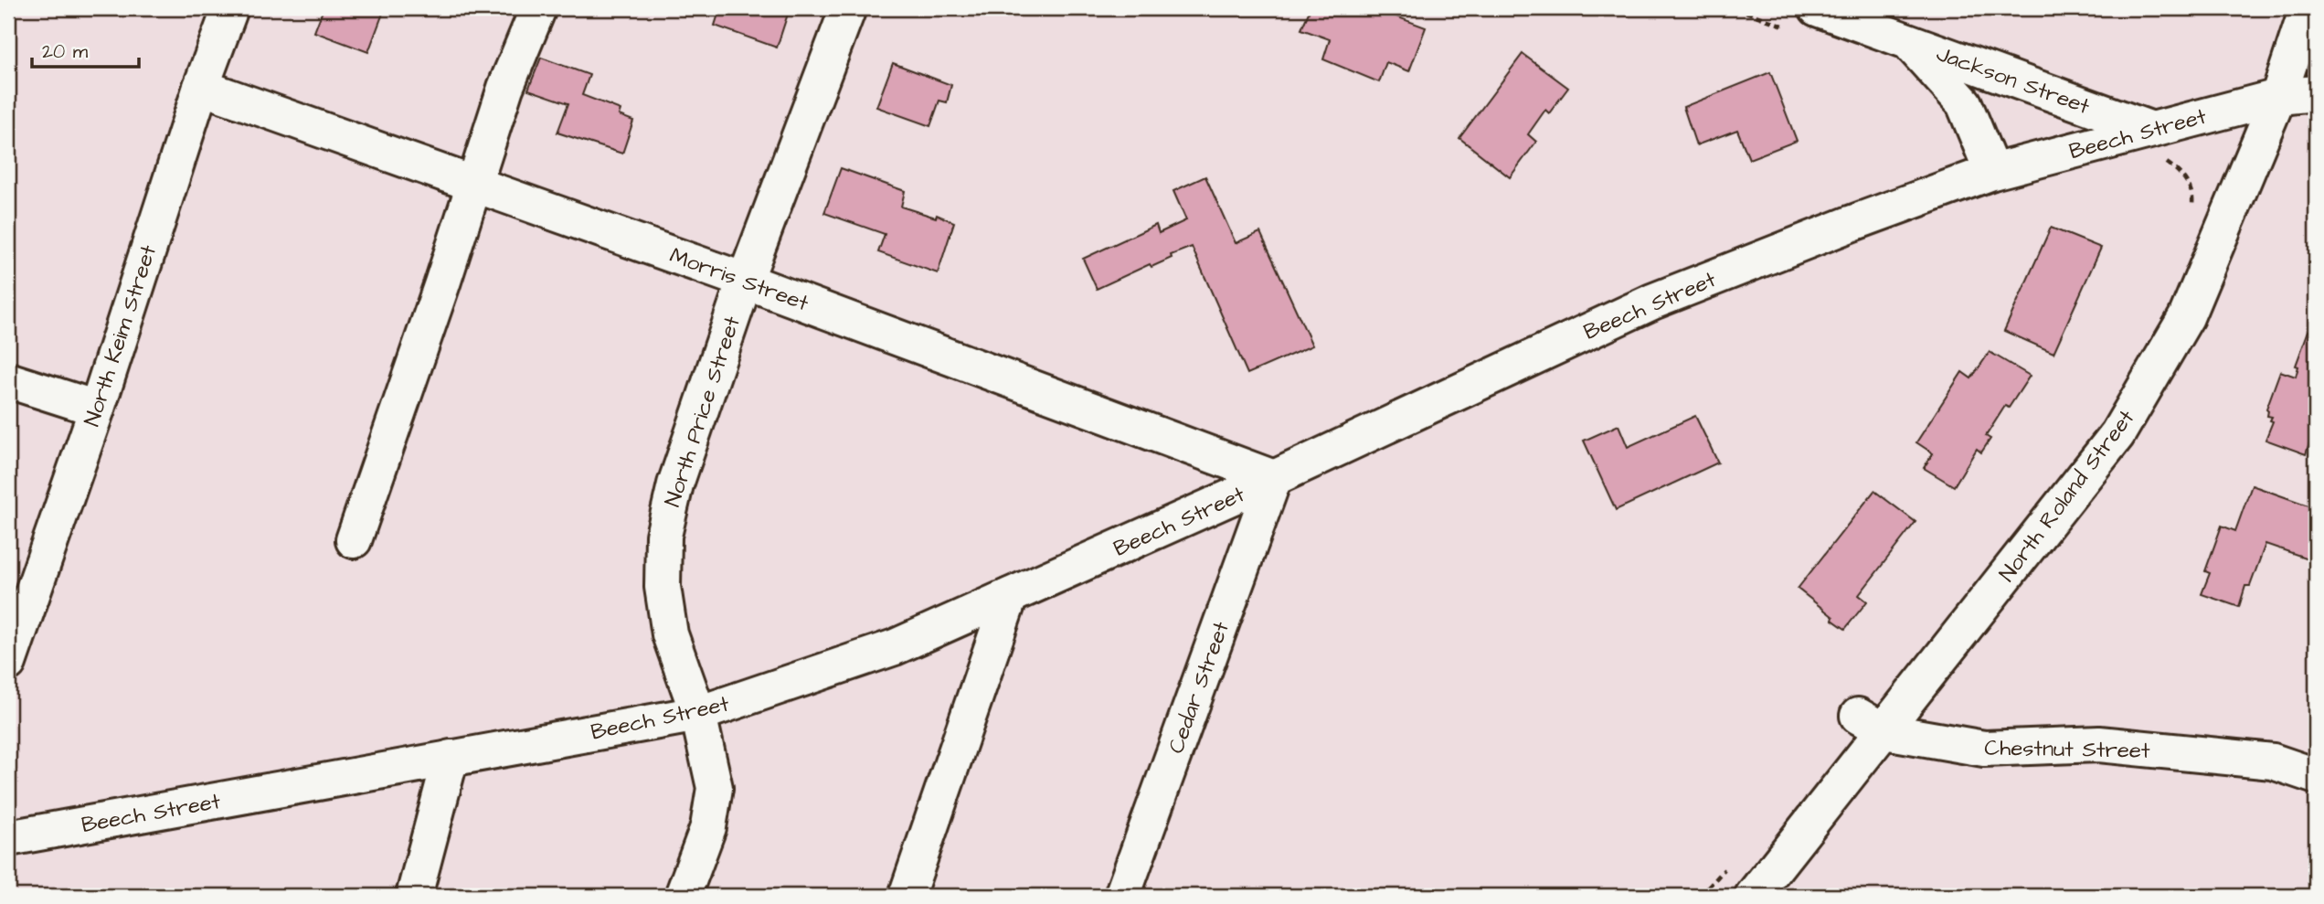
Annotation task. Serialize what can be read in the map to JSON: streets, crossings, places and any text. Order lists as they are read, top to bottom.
{
  "streets": {
    "street": [
      "Jackson Street",
      "Beech Street",
      "Morris Street",
      "North Keim Street",
      "North Price Street",
      "North Roland Street",
      "Cedar Street",
      "Chestnut Street"
    ]
  },
  "crossings": [
    ["Jackson Street", "Beech Street"],
    ["Beech Street", "Morris Street"],
    ["Beech Street", "North Price Street"],
    ["Beech Street", "North Roland Street"],
    ["Beech Street", "Cedar Street"],
    ["Morris Street", "North Keim Street"],
    ["Morris Street", "North Price Street"],
    ["Morris Street", "Cedar Street"],
    ["North Roland Street", "Chestnut Street"]
  ],
  "scale_bar": "20 m"
}
